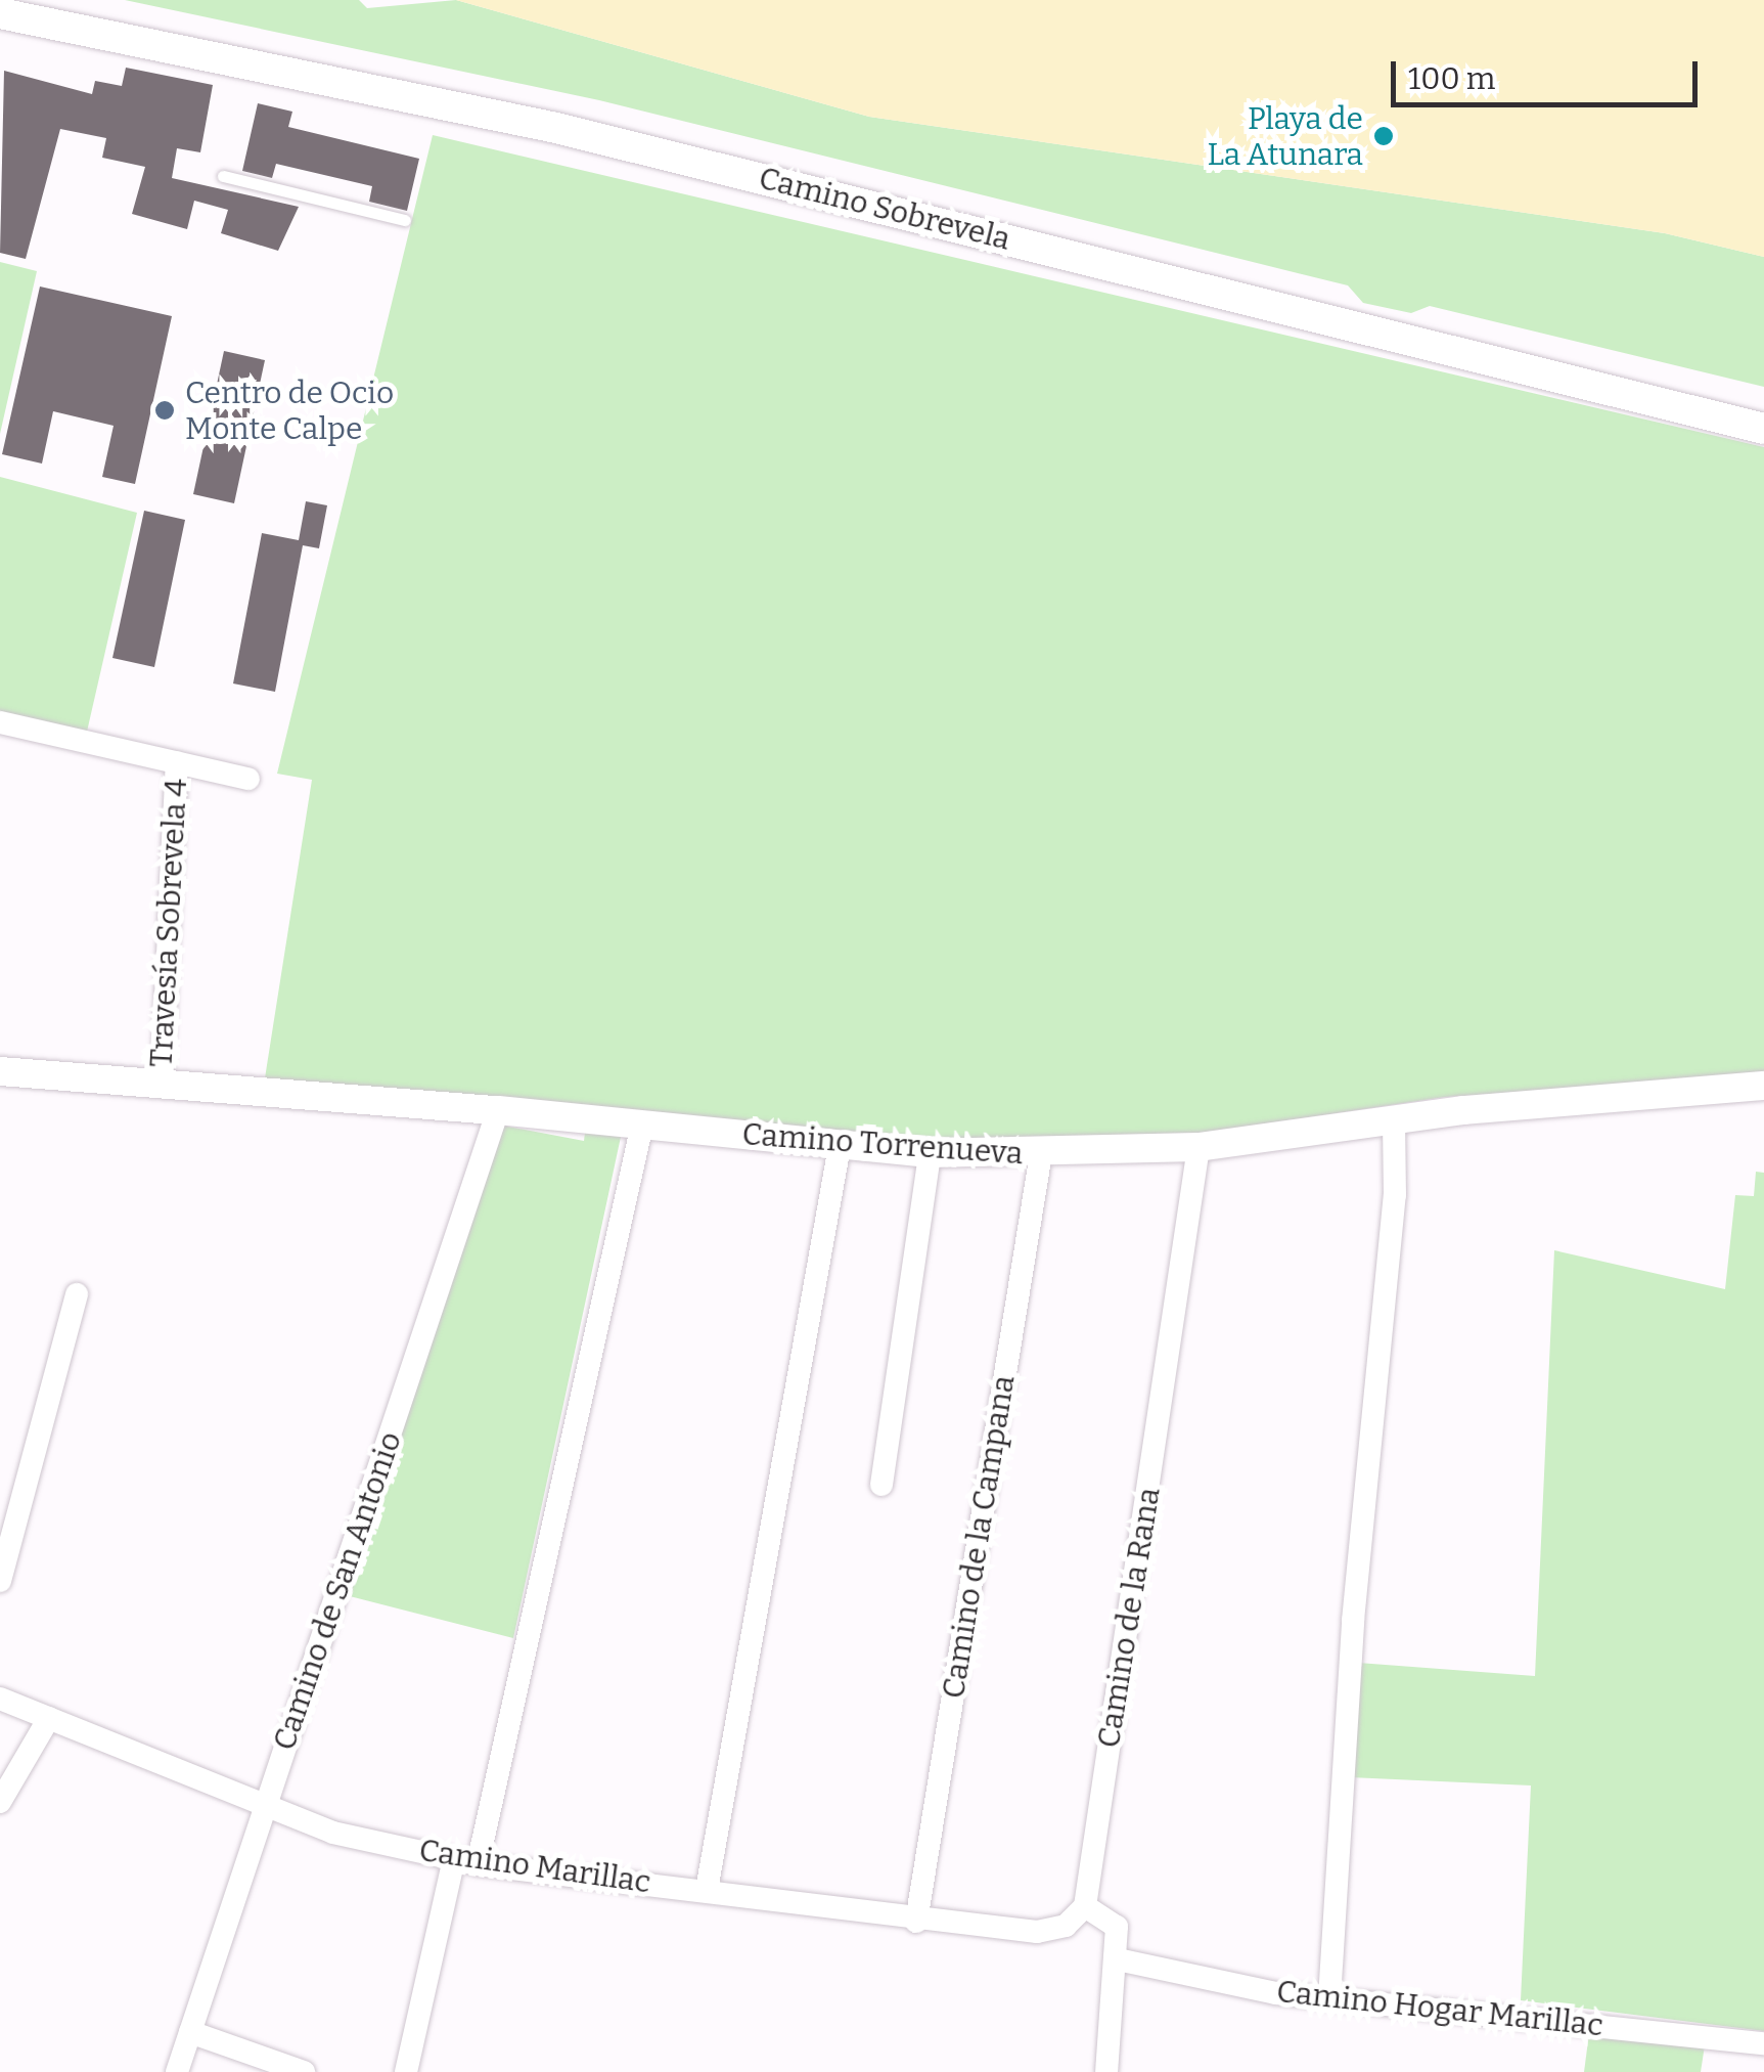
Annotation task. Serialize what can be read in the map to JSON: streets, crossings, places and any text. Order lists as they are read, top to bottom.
{
  "streets": {
    "main road": ["Camino Sobrevela"],
    "street": [
      "Travesía Sobrevela 4",
      "Camino Torrenueva",
      "Camino de la Campana",
      "Camino de San Antonio",
      "Camino de la Rana",
      "Camino Marillac",
      "Camino Hogar Marillac"
    ]
  },
  "crossings": [
    ["Travesía Sobrevela 4", "Camino Torrenueva"],
    ["Camino Torrenueva", "Camino de la Campana"],
    ["Camino Torrenueva", "Camino de San Antonio"],
    ["Camino Torrenueva", "Camino de la Rana"],
    ["Camino de la Campana", "Camino Marillac"],
    ["Camino de San Antonio", "Camino Marillac"],
    ["Camino de la Rana", "Camino Marillac"]
  ],
  "places": ["Playa de La Atunara", "Centro de Ocio Monte Calpe"],
  "scale_bar": "100 m"
}
